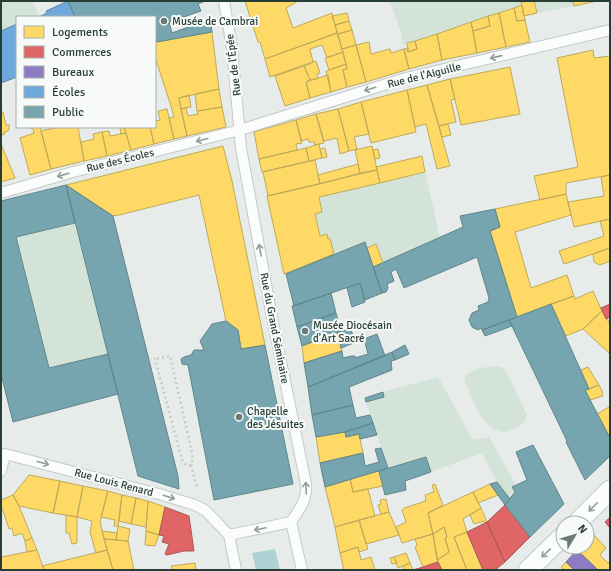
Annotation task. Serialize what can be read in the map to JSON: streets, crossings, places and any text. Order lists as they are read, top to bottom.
{
  "streets": {
    "lane": [
      "Rue de l'Épée",
      "Rue de l'Aiguille",
      "Rue des Écoles",
      "Rue du Grand Séminaire",
      "Rue Louis Renard"
    ]
  },
  "crossings": [
    ["Rue de l'Épée", "Rue de l'Aiguille"],
    ["Rue de l'Épée", "Rue des Écoles"],
    ["Rue de l'Épée", "Rue du Grand Séminaire"],
    ["Rue de l'Aiguille", "Rue des Écoles"],
    ["Rue de l'Aiguille", "Rue du Grand Séminaire"],
    ["Rue des Écoles", "Rue du Grand Séminaire"]
  ],
  "one_way": [
    "Rue de l'Aiguille",
    "Rue des Écoles",
    "Rue du Grand Séminaire",
    "Rue Louis Renard"
  ],
  "places": ["Musée de Cambrai", "Musée Diocésain d'Art Sacré", "Chapelle des Jésuites"],
  "legend": [
    "Logements",
    "Commerces",
    "Bureaux",
    "Écoles",
    "Public"
  ],
  "north": "top right"
}
